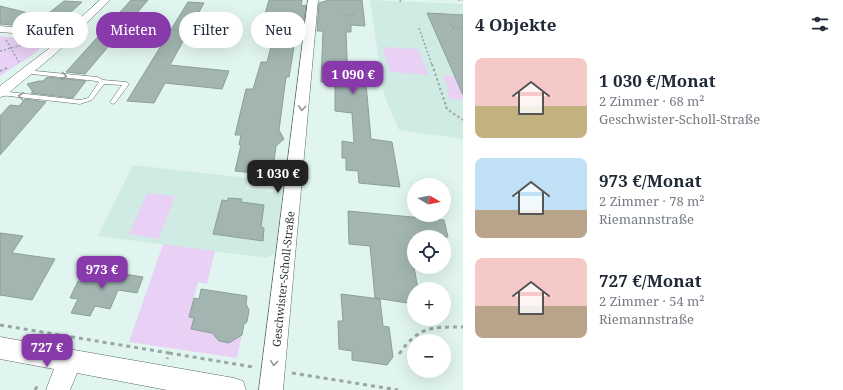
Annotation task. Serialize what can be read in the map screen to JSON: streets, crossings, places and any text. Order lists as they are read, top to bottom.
{
  "streets": {
    "street": ["Geschwister-Scholl-Straße"]
  },
  "one_way": ["Geschwister-Scholl-Straße"],
  "north": "right",
  "page": {
    "heading": "4 Objekte",
    "chip": [
      "Kaufen",
      "Mieten",
      "Filter",
      "Neu"
    ],
    "list": [
      {
        "name": "1 030 €/Monat",
        "note": "2 Zimmer · 68 m² · Geschwister-Scholl-Straße"
      },
      {
        "name": "973 €/Monat",
        "note": "2 Zimmer · 78 m² · Riemannstraße"
      },
      {
        "name": "727 €/Monat",
        "note": "2 Zimmer · 54 m² · Riemannstraße"
      }
    ],
    "price": [
      "1 090 €",
      "1 030 €",
      "973 €",
      "727 €"
    ],
    "map_buttons": ["+", "−"]
  }
}
